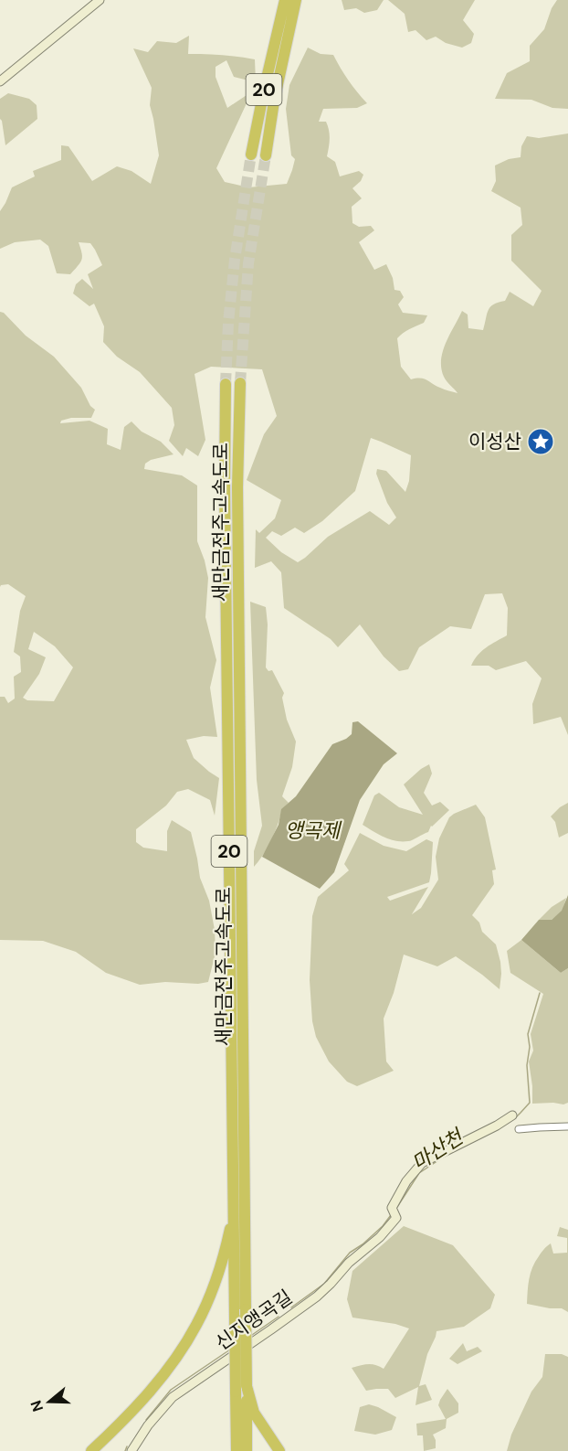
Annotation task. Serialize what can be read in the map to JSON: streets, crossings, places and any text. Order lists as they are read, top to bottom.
{
  "streets": {
    "highway": ["20", "새만금전주고속도로"],
    "street": ["신지앵곡길"]
  },
  "water": ["앵곡제", "마산천"],
  "places": {
    "place": ["이성산"]
  },
  "north": "left"
}
